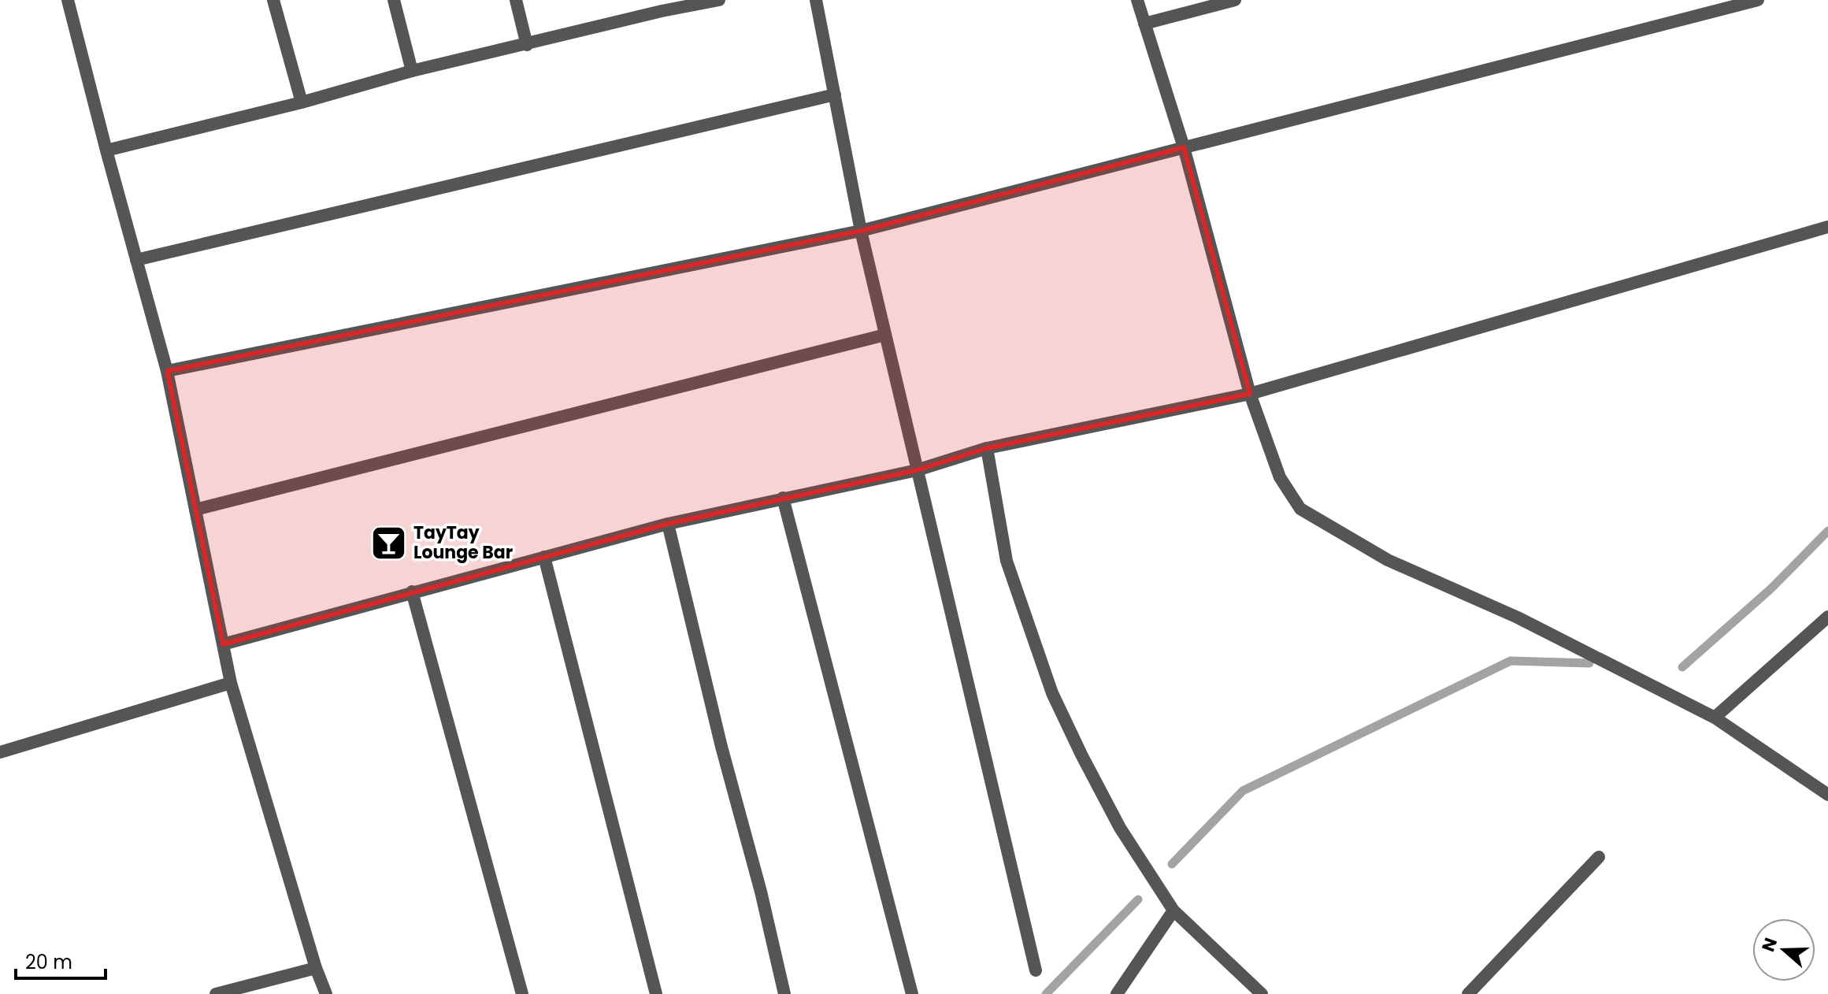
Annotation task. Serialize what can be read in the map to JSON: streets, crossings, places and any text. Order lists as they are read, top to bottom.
{
  "places": {
    "bar": ["TayTay Lounge Bar"]
  },
  "scale_bar": "20 m",
  "north": "left"
}
